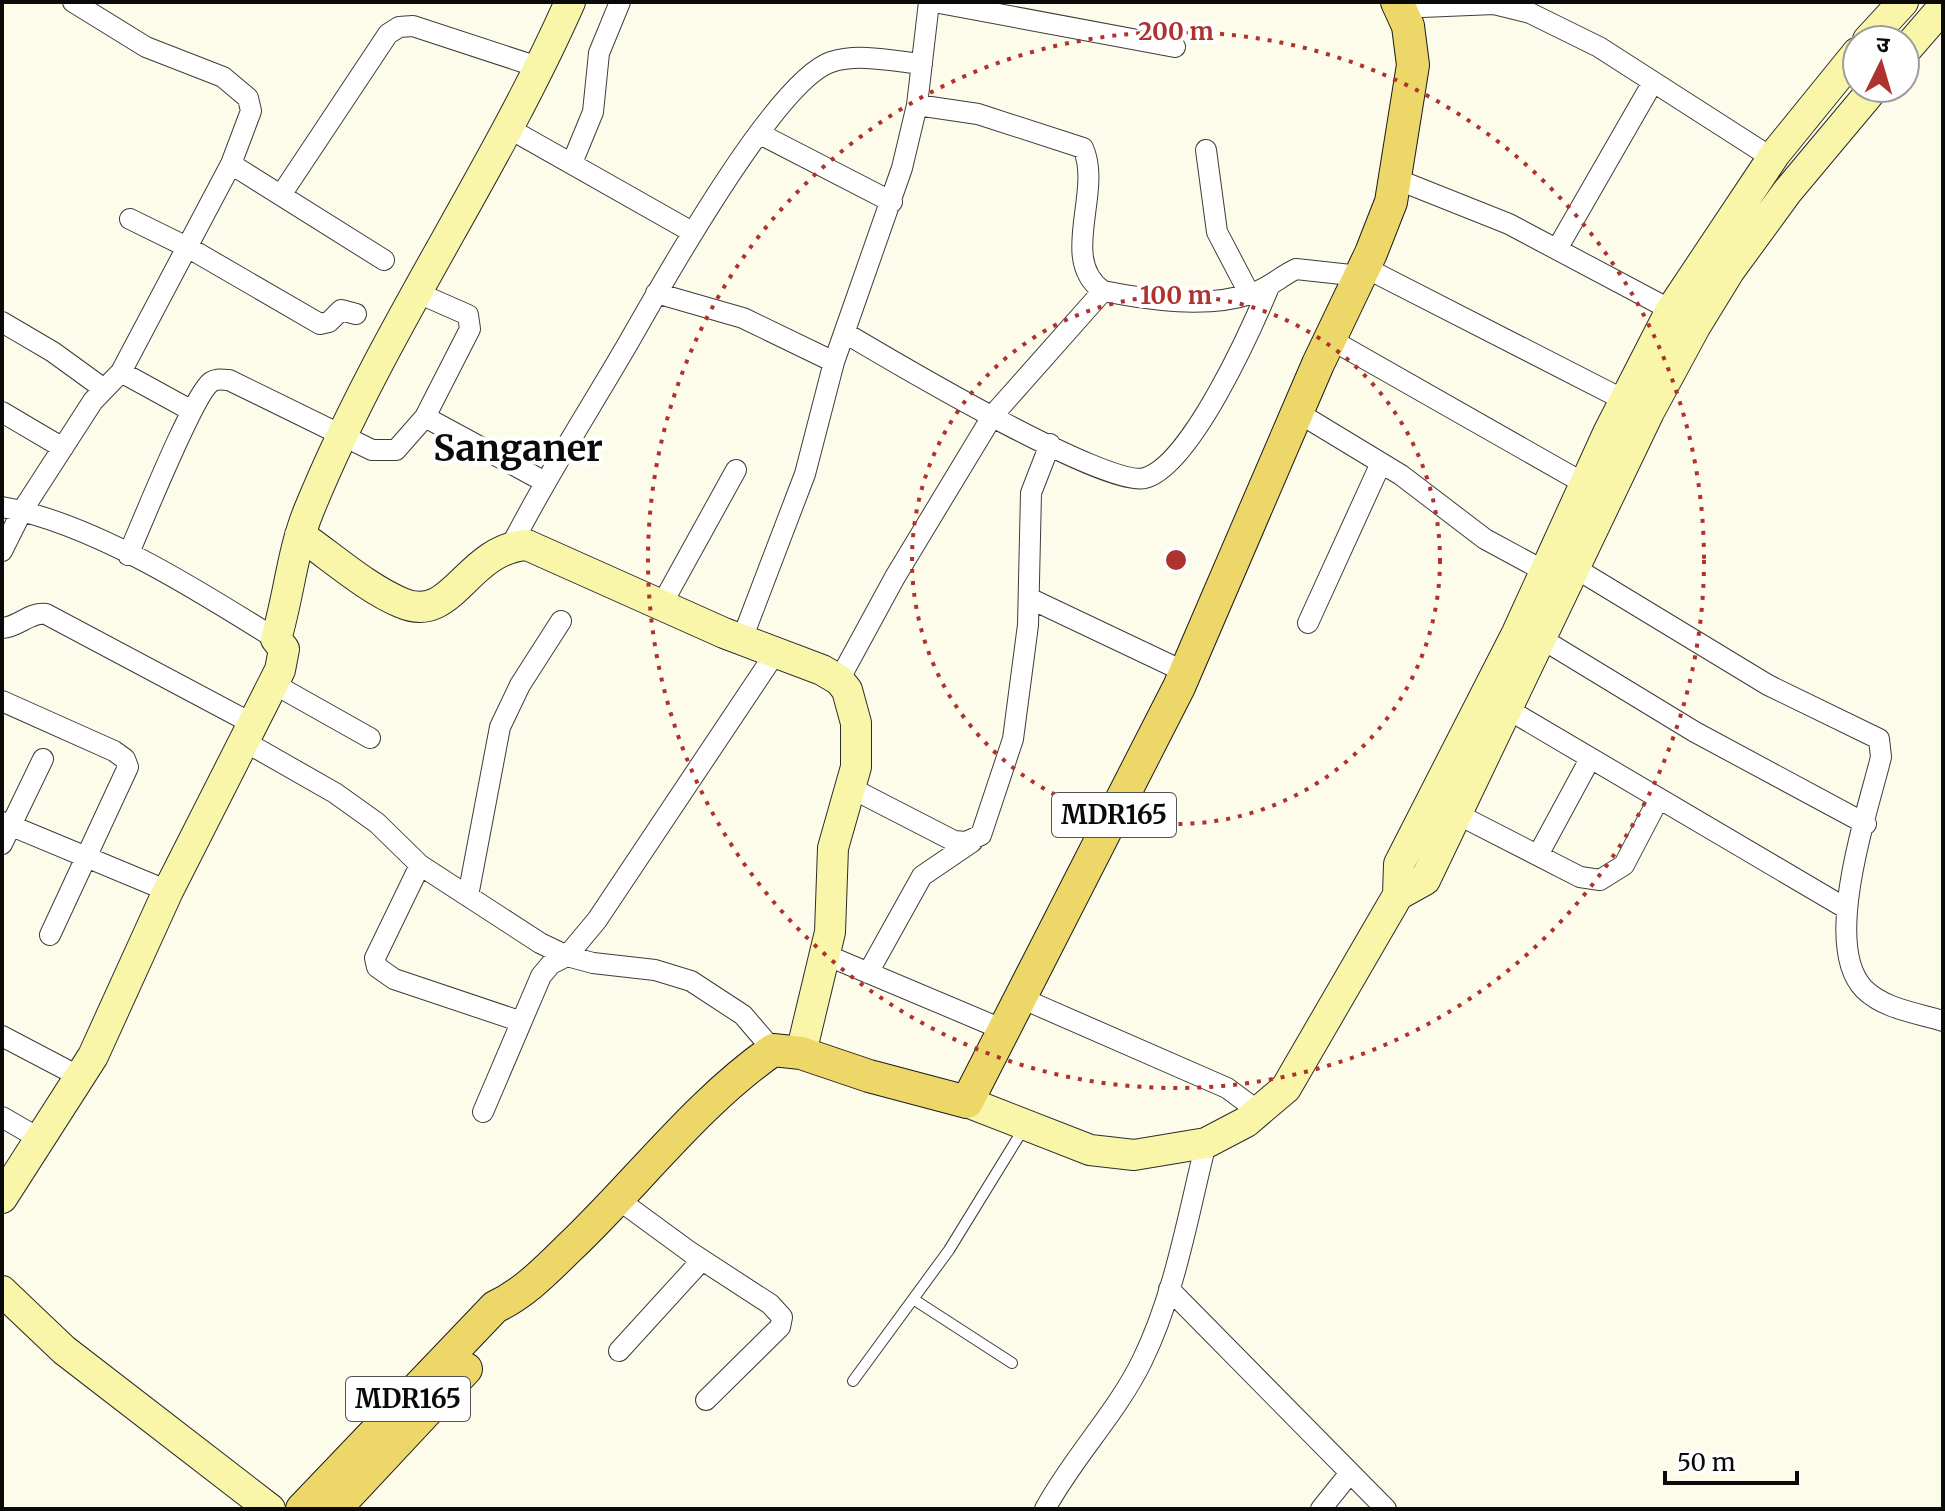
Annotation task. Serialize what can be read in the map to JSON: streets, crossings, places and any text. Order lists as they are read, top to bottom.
{
  "streets": {
    "main road": ["MDR165"]
  },
  "districts": ["Sanganer"],
  "scale_bar": "50 m",
  "north": "top",
  "rings": ["200 m", "100 m"]
}
